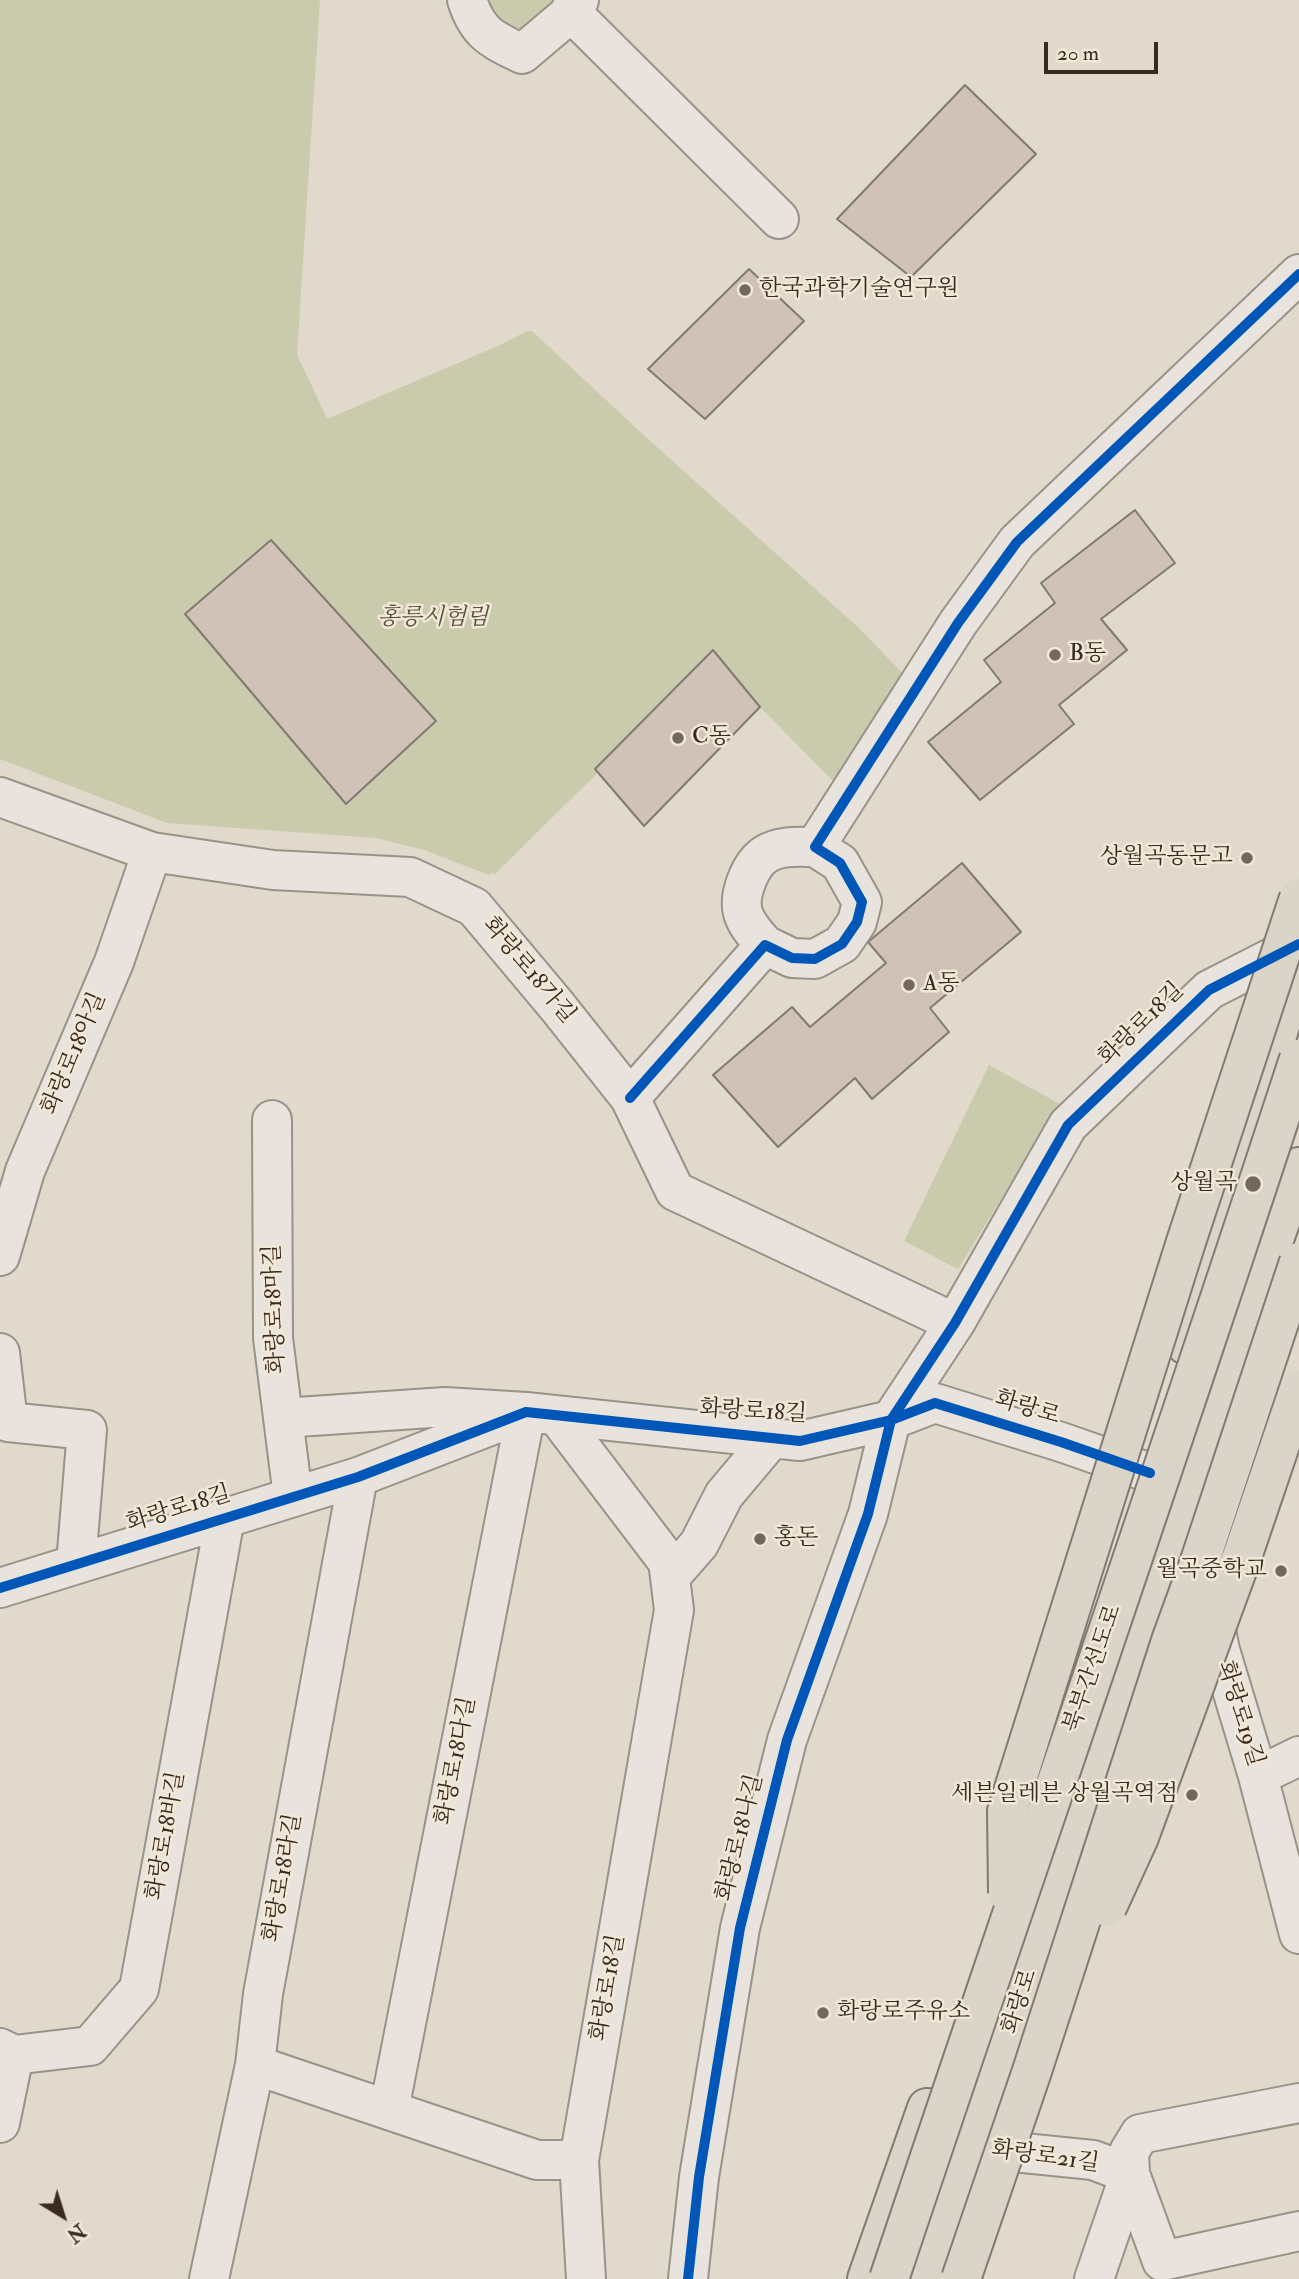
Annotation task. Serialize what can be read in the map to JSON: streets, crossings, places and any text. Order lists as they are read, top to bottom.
{
  "streets": {
    "main road": ["화랑로", "북부간선도로"],
    "street": [
      "화랑로18가길",
      "화랑로18길",
      "화랑로18아길",
      "화랑로18마길",
      "화랑로19길",
      "화랑로18다길",
      "화랑로18바길",
      "화랑로18나길",
      "화랑로18라길",
      "화랑로21길"
    ]
  },
  "crossings": [
    ["화랑로18가길", "화랑로18길"],
    ["화랑로18가길", "화랑로18아길"],
    ["화랑로18길", "화랑로18마길"],
    ["화랑로18길", "화랑로"],
    ["화랑로18길", "화랑로18다길"],
    ["화랑로18길", "화랑로18바길"],
    ["화랑로18길", "화랑로18나길"],
    ["화랑로18길", "화랑로18라길"],
    ["화랑로", "화랑로19길"],
    ["화랑로", "화랑로18나길"],
    ["화랑로", "화랑로21길"]
  ],
  "parks": ["홍릉시험림"],
  "places": [
    "한국과학기술연구원",
    "B동",
    "C동",
    "상월곡동문고",
    "A동",
    "상월곡",
    "홍돈",
    "월곡중학교",
    "세븐일레븐 상월곡역점",
    "화랑로주유소"
  ],
  "scale_bar": "20 m",
  "north": "bottom right"
}
